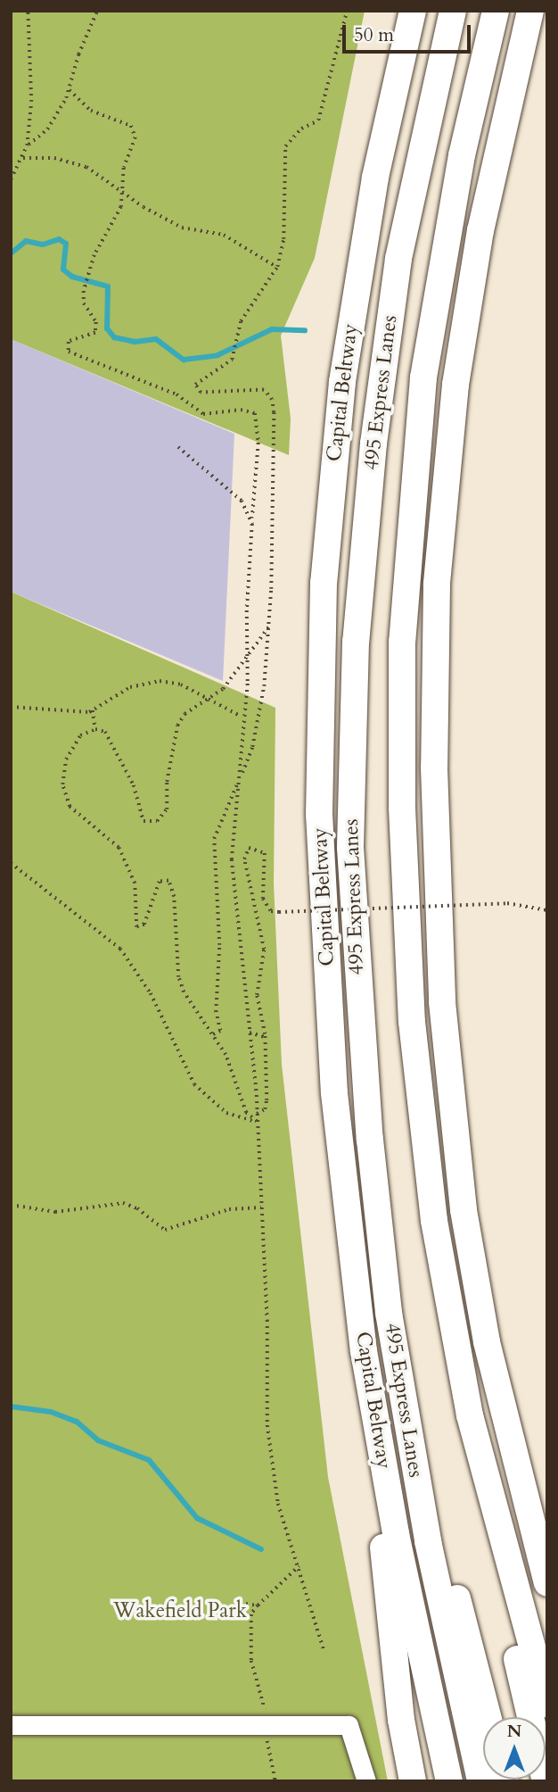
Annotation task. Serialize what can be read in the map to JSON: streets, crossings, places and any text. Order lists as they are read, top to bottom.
{
  "streets": {
    "highway": ["Capital Beltway", "495 Express Lanes"]
  },
  "parks": ["Wakefield Park"],
  "scale_bar": "50 m",
  "north": "top"
}
